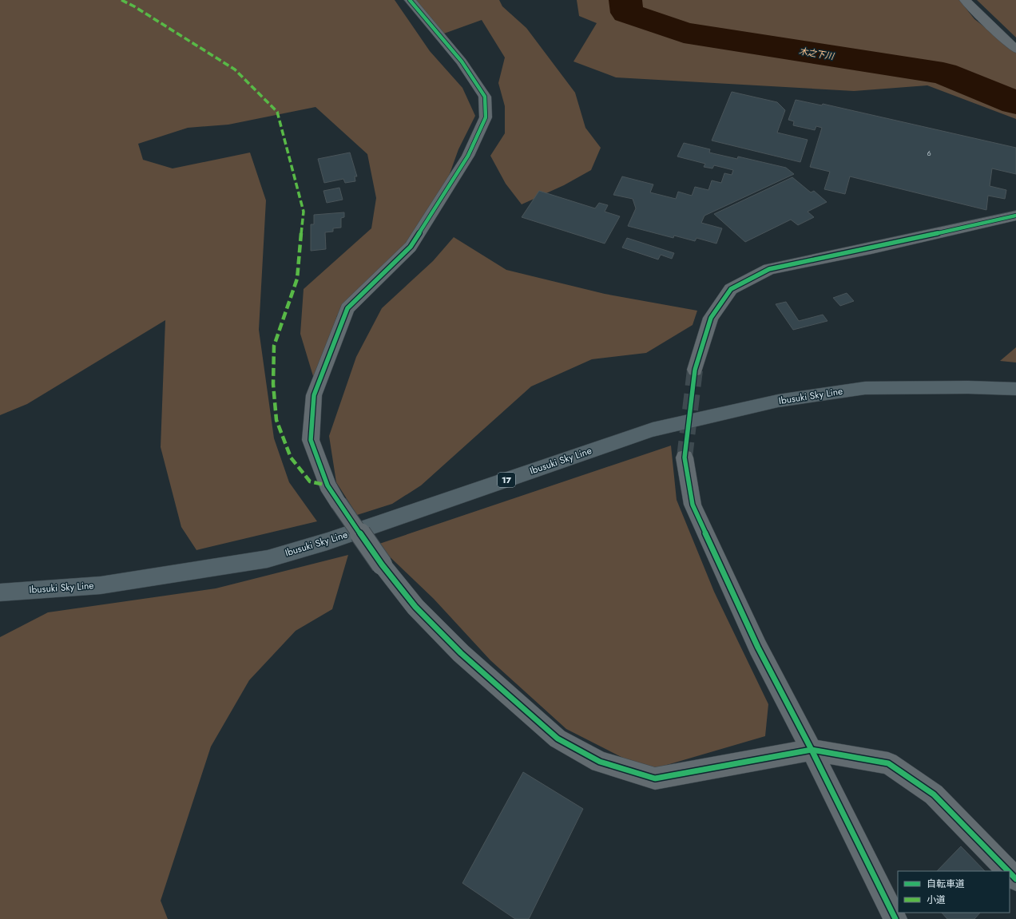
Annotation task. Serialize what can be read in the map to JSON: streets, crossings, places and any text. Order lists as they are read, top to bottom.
{
  "streets": {
    "main road": ["Ibusuki Sky Line", "17"]
  },
  "water": ["木之下川"],
  "house_numbers": ["6"],
  "legend": ["自転車道", "小道"]
}
